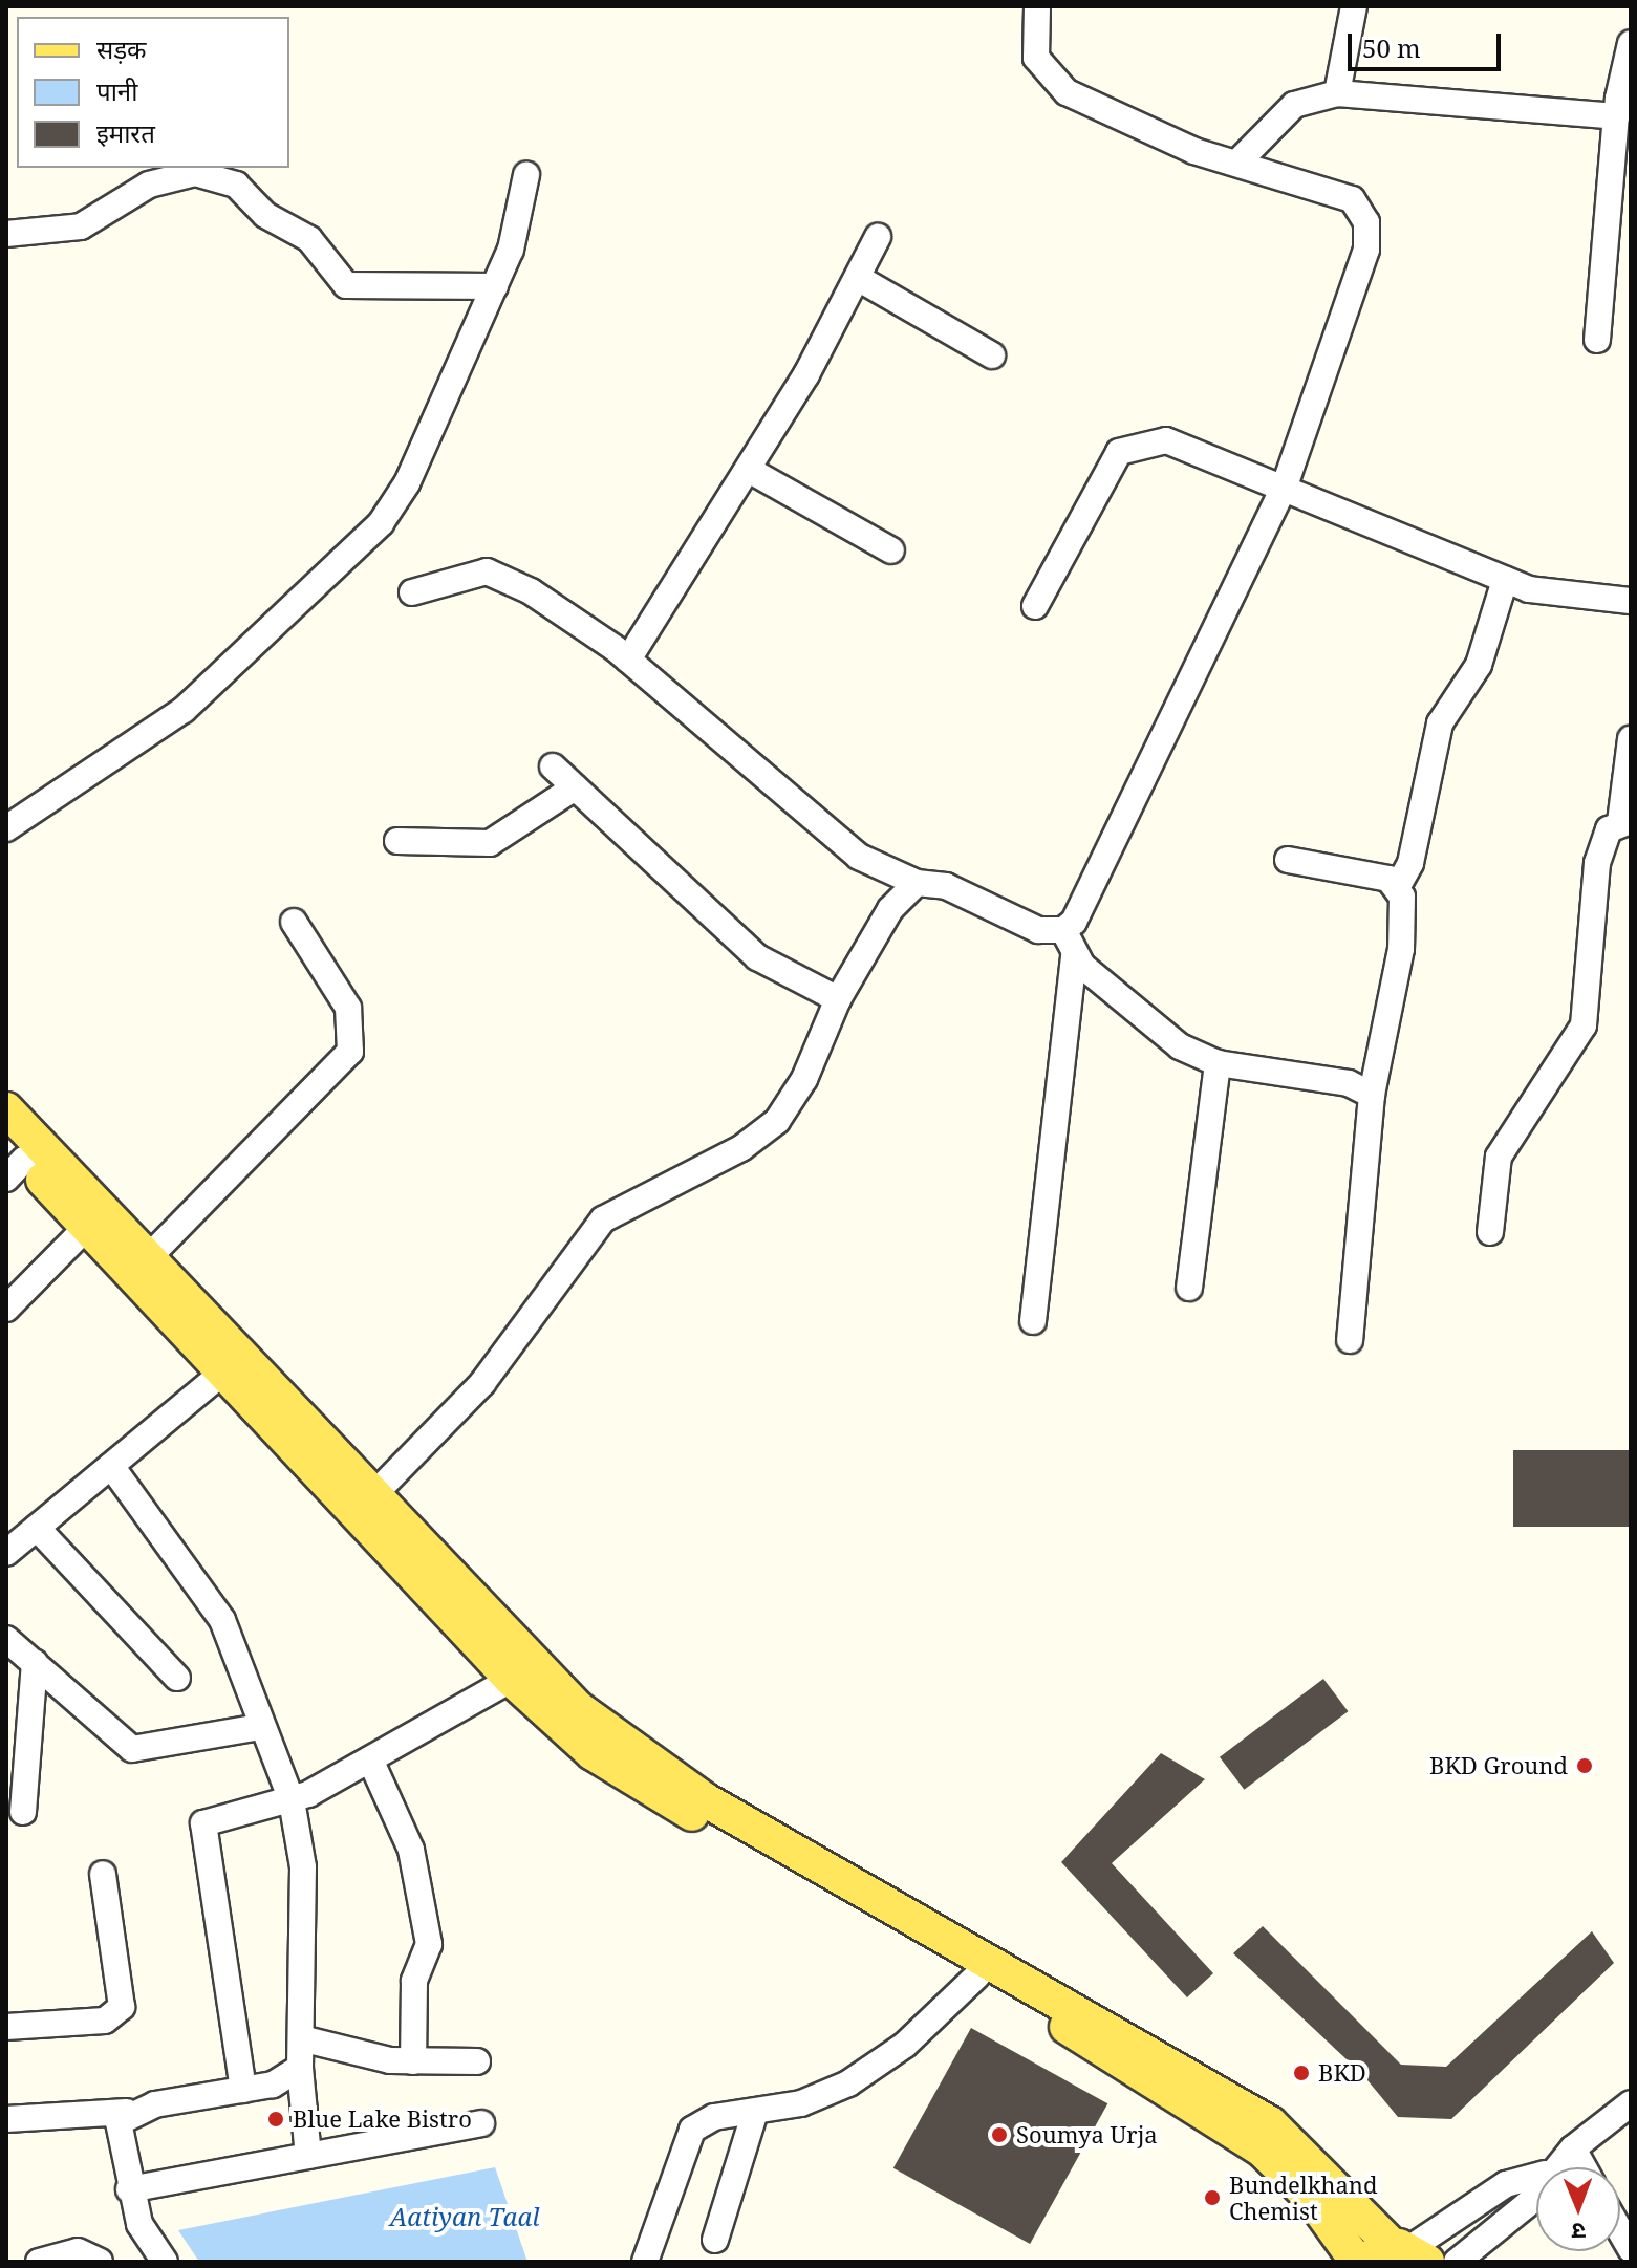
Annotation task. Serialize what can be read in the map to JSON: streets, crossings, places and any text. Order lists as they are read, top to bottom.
{
  "water": ["Aatiyan Taal"],
  "places": [
    "BKD Ground",
    "BKD",
    "Blue Lake Bistro",
    "Soumya Urja",
    "Bundelkhand Chemist"
  ],
  "legend": ["सड़क", "पानी", "इमारत"],
  "scale_bar": "50 m",
  "north": "bottom"
}
